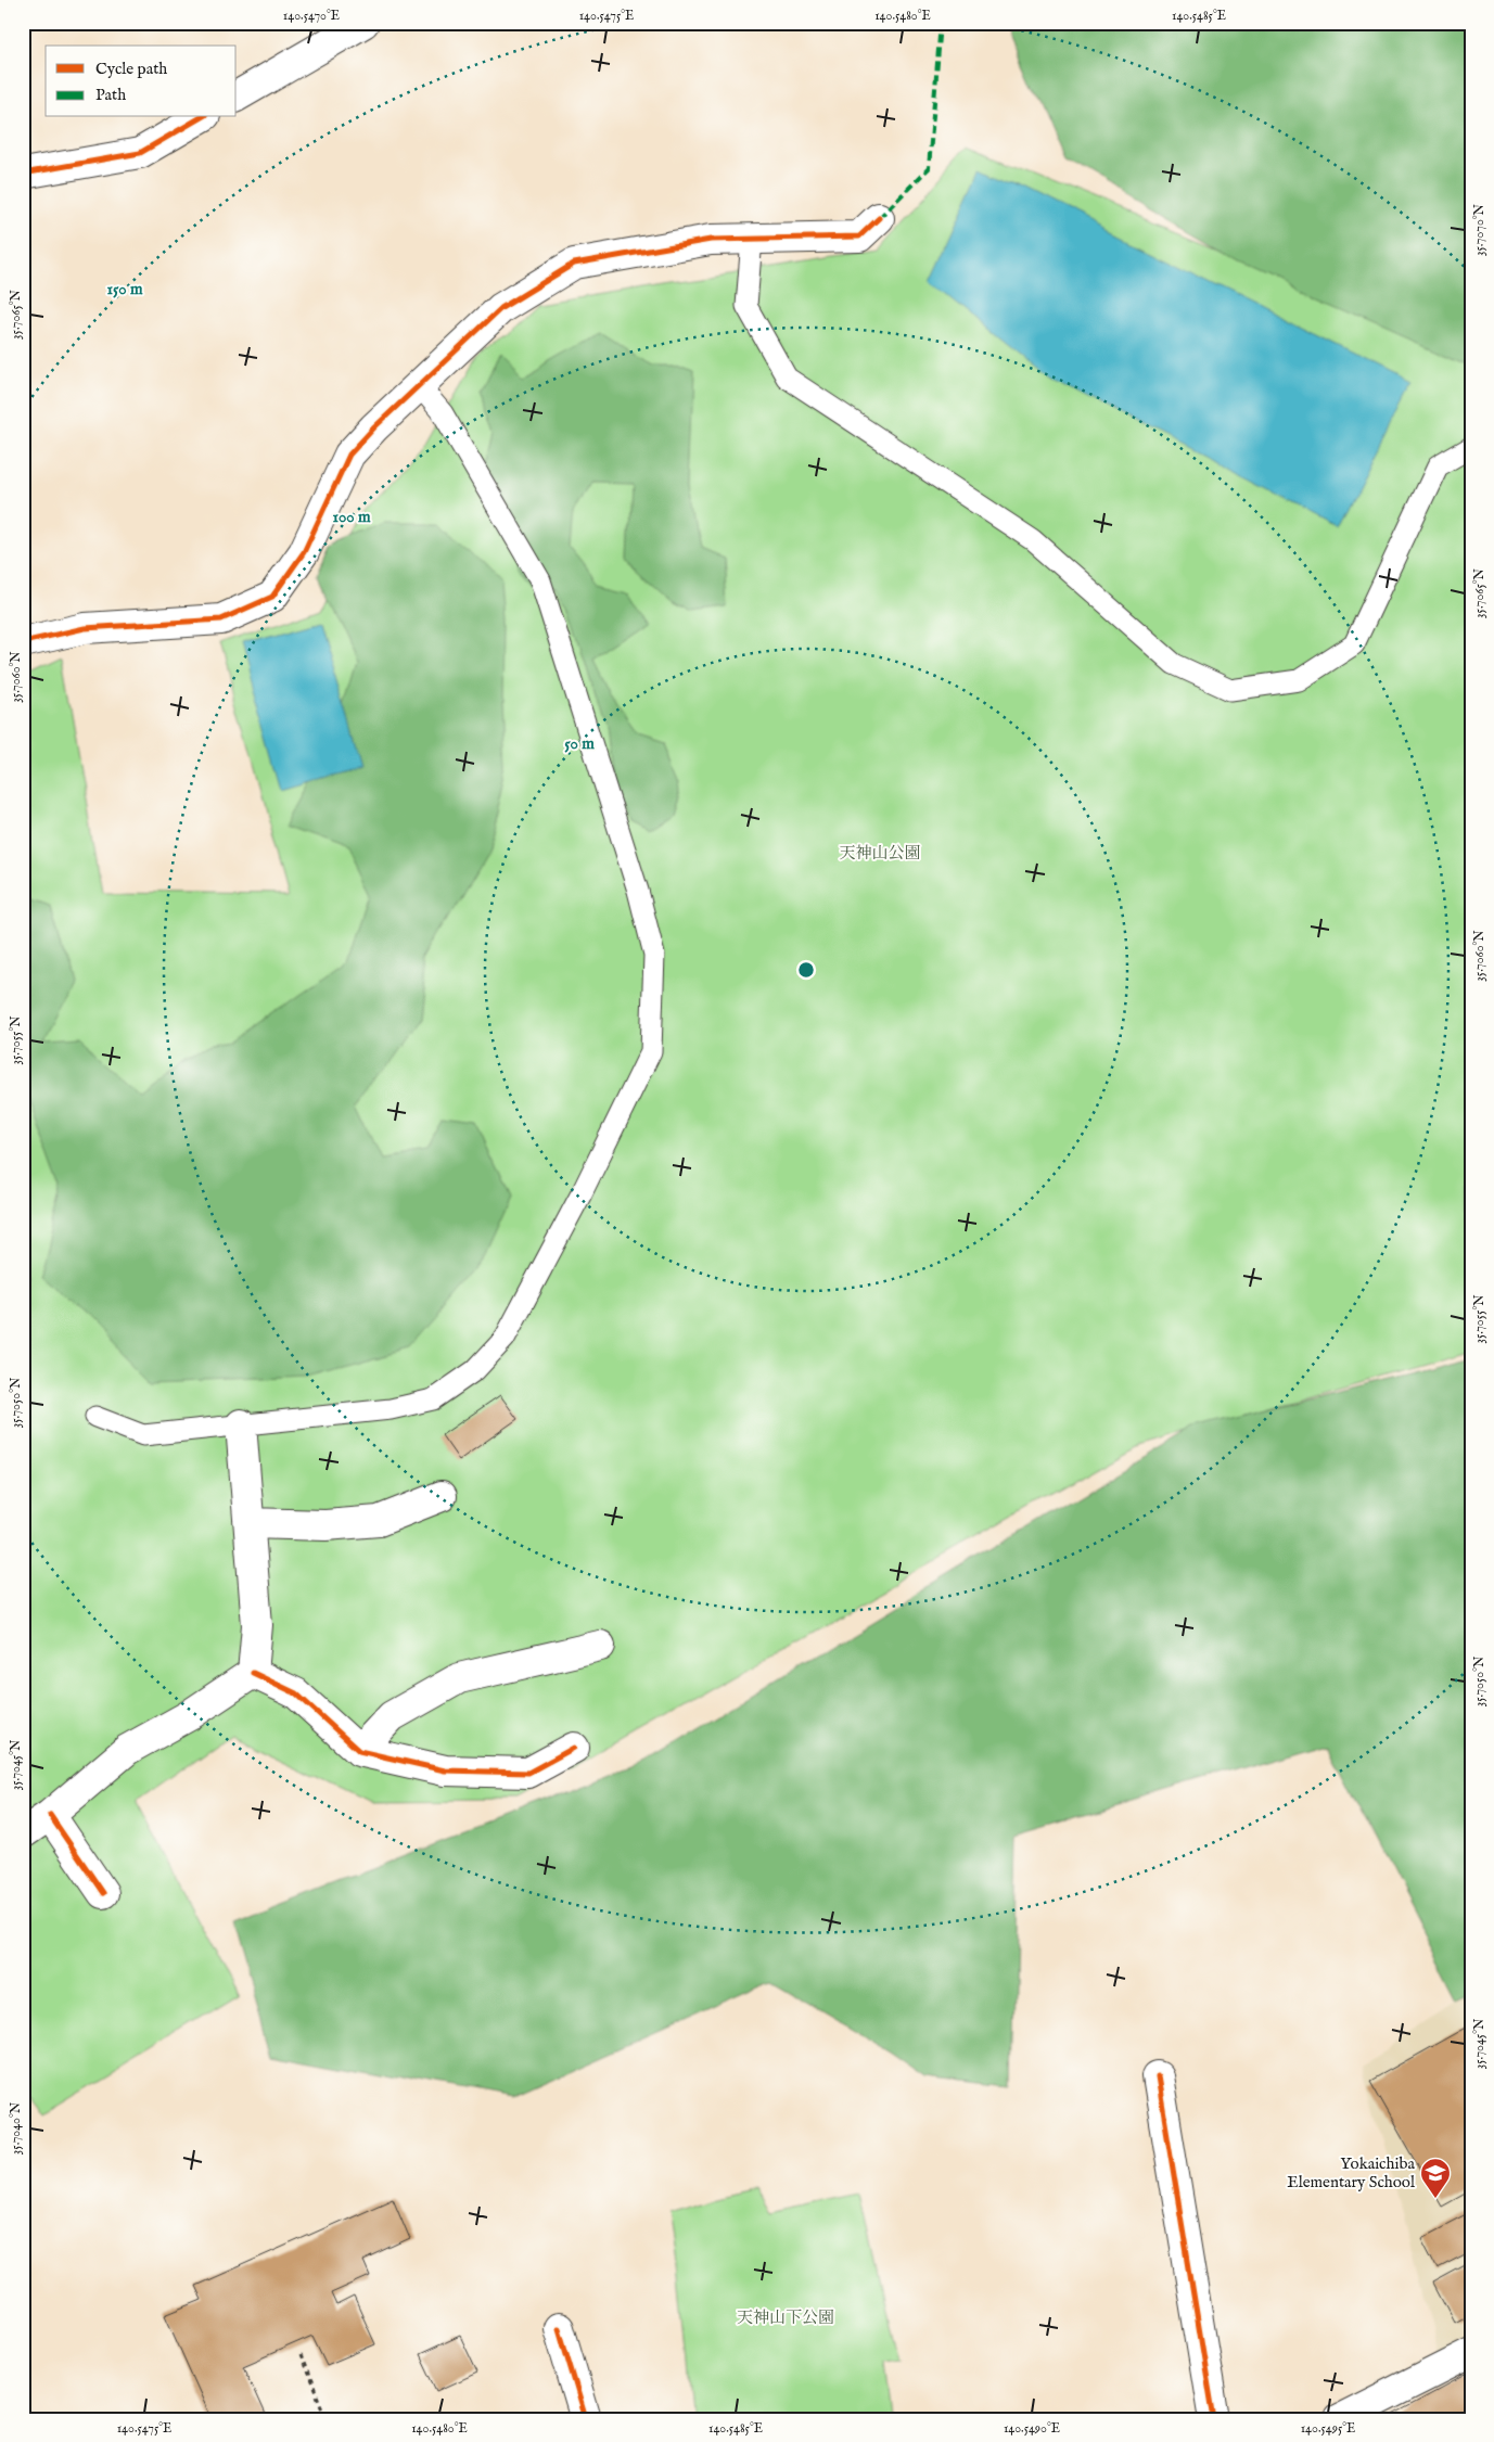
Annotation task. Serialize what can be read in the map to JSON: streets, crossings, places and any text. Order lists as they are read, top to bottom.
{
  "parks": ["天神山公園", "天神山下公園"],
  "places": {
    "school or university": ["Yokaichiba Elementary School"]
  },
  "legend": ["Cycle path", "Path"],
  "coordinates": [
    "140.5470°E",
    "140.5475°E",
    "140.5480°E",
    "140.5485°E",
    "35.7070°N",
    "35.7065°N",
    "35.7060°N",
    "35.7055°N",
    "35.7050°N",
    "35.7045°N",
    "35.7040°N",
    "140.5490°E",
    "140.5495°E"
  ],
  "rings": ["150 m", "100 m", "50 m"]
}
